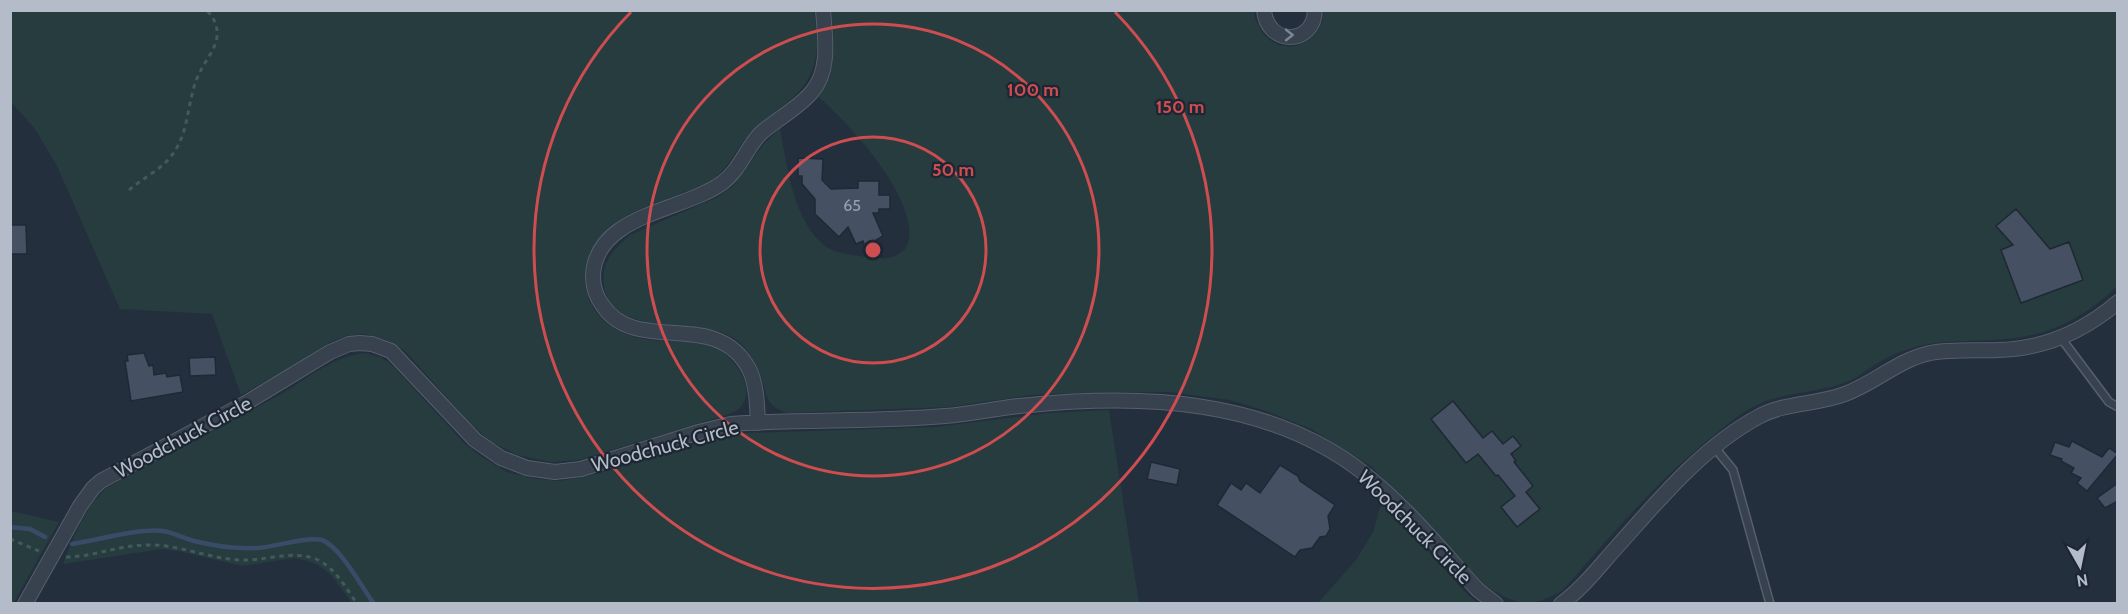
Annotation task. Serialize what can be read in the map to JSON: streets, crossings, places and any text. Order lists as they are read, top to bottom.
{
  "streets": {
    "street": ["Woodchuck Circle"]
  },
  "house_numbers": ["65"],
  "north": "bottom",
  "rings": ["100 m", "150 m", "50 m"]
}
